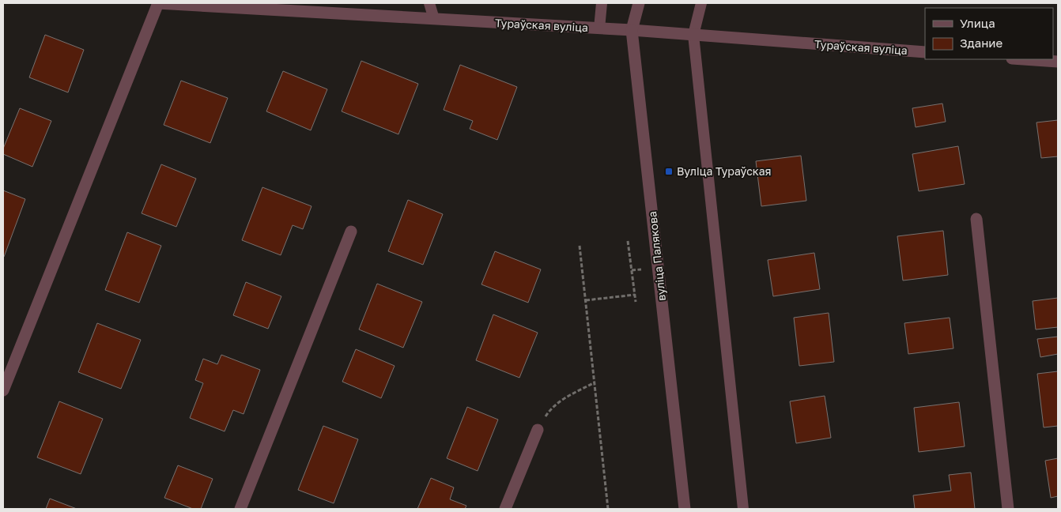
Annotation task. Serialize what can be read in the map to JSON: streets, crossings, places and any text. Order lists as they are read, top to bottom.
{
  "streets": {
    "street": ["Тураўская вуліца", "вуліца Палякова"]
  },
  "crossings": [
    ["Тураўская вуліца", "вуліца Палякова"]
  ],
  "places": {
    "transit": ["Вуліца Тураўская"]
  },
  "legend": ["Улица", "Здание"]
}
